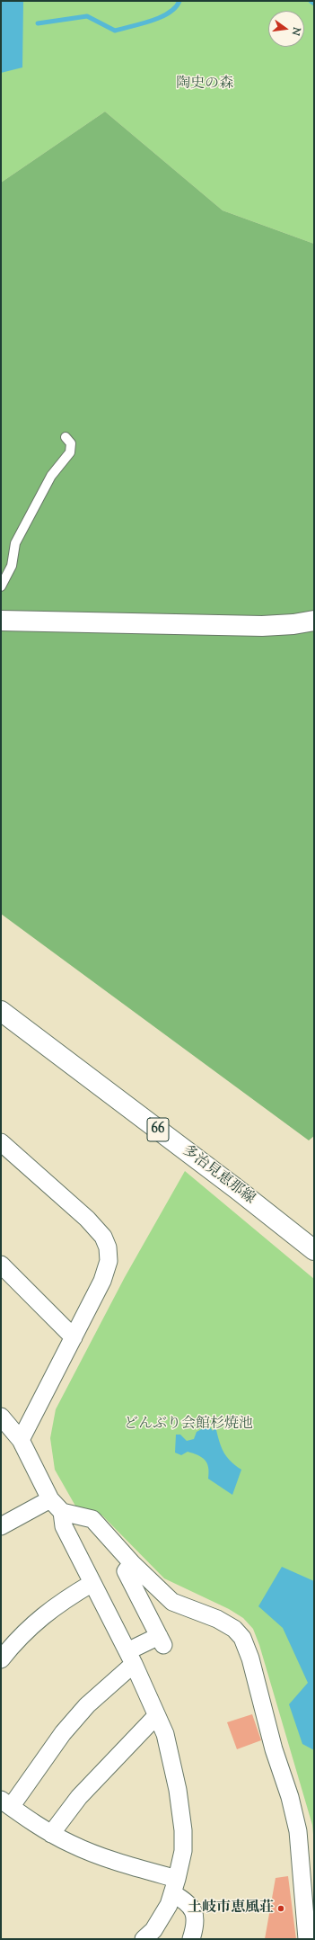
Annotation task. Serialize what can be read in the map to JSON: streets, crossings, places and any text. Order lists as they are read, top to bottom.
{
  "streets": {
    "main road": ["66", "多治見恵那線"]
  },
  "parks": ["陶史の森", "どんぶり会館杉焼池"],
  "places": ["土岐市恵風荘"],
  "north": "right"
}
